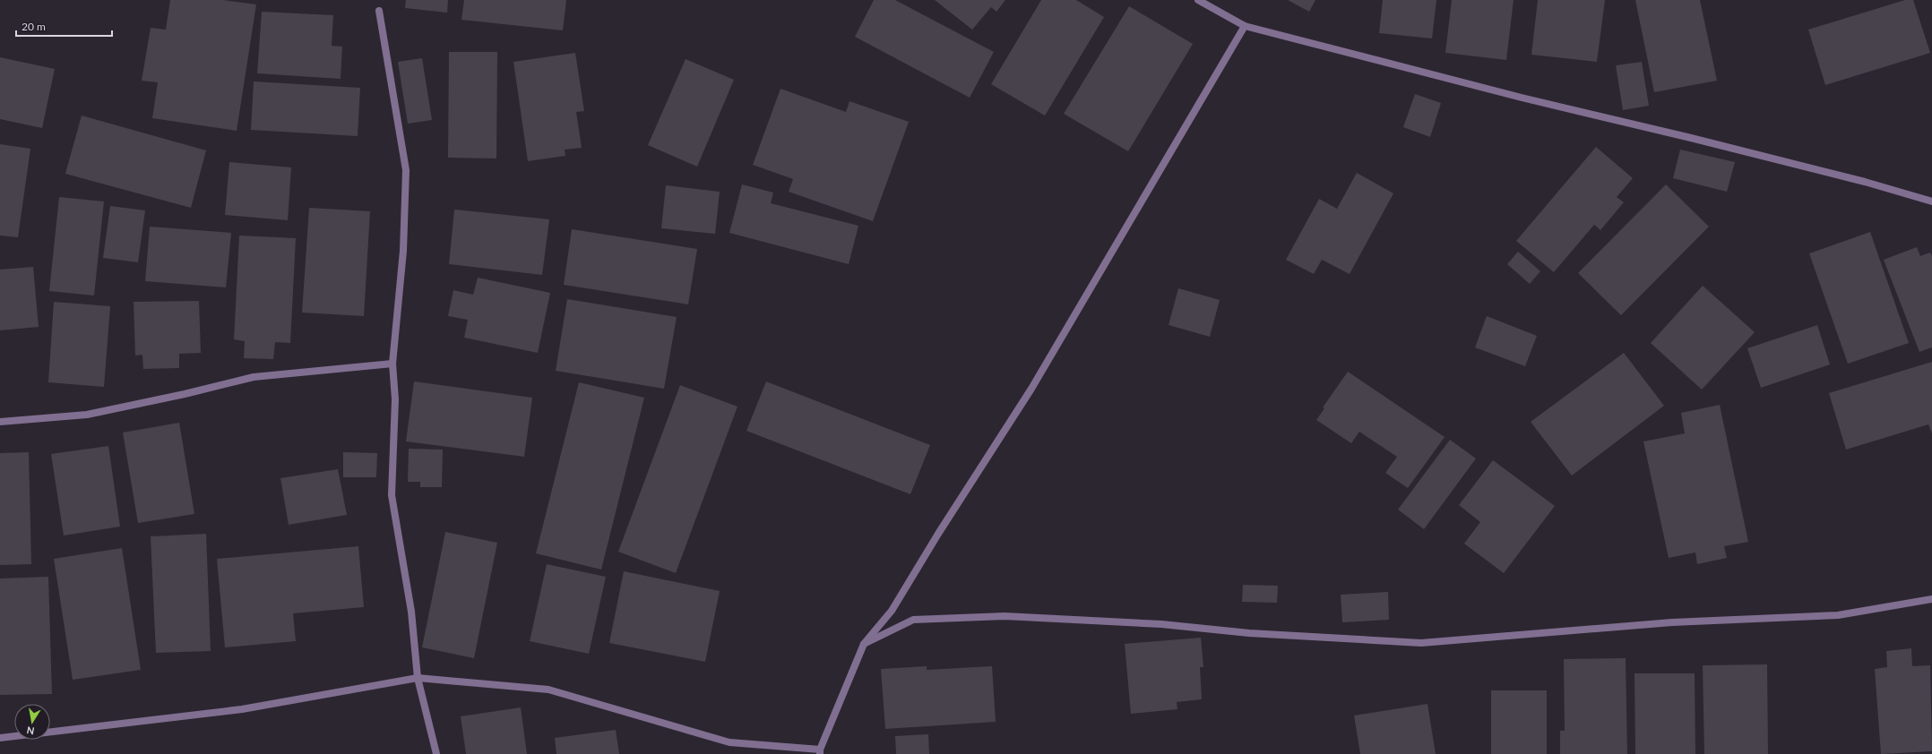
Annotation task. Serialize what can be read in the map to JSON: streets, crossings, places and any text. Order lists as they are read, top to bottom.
{
  "scale_bar": "20 m",
  "north": "bottom"
}
